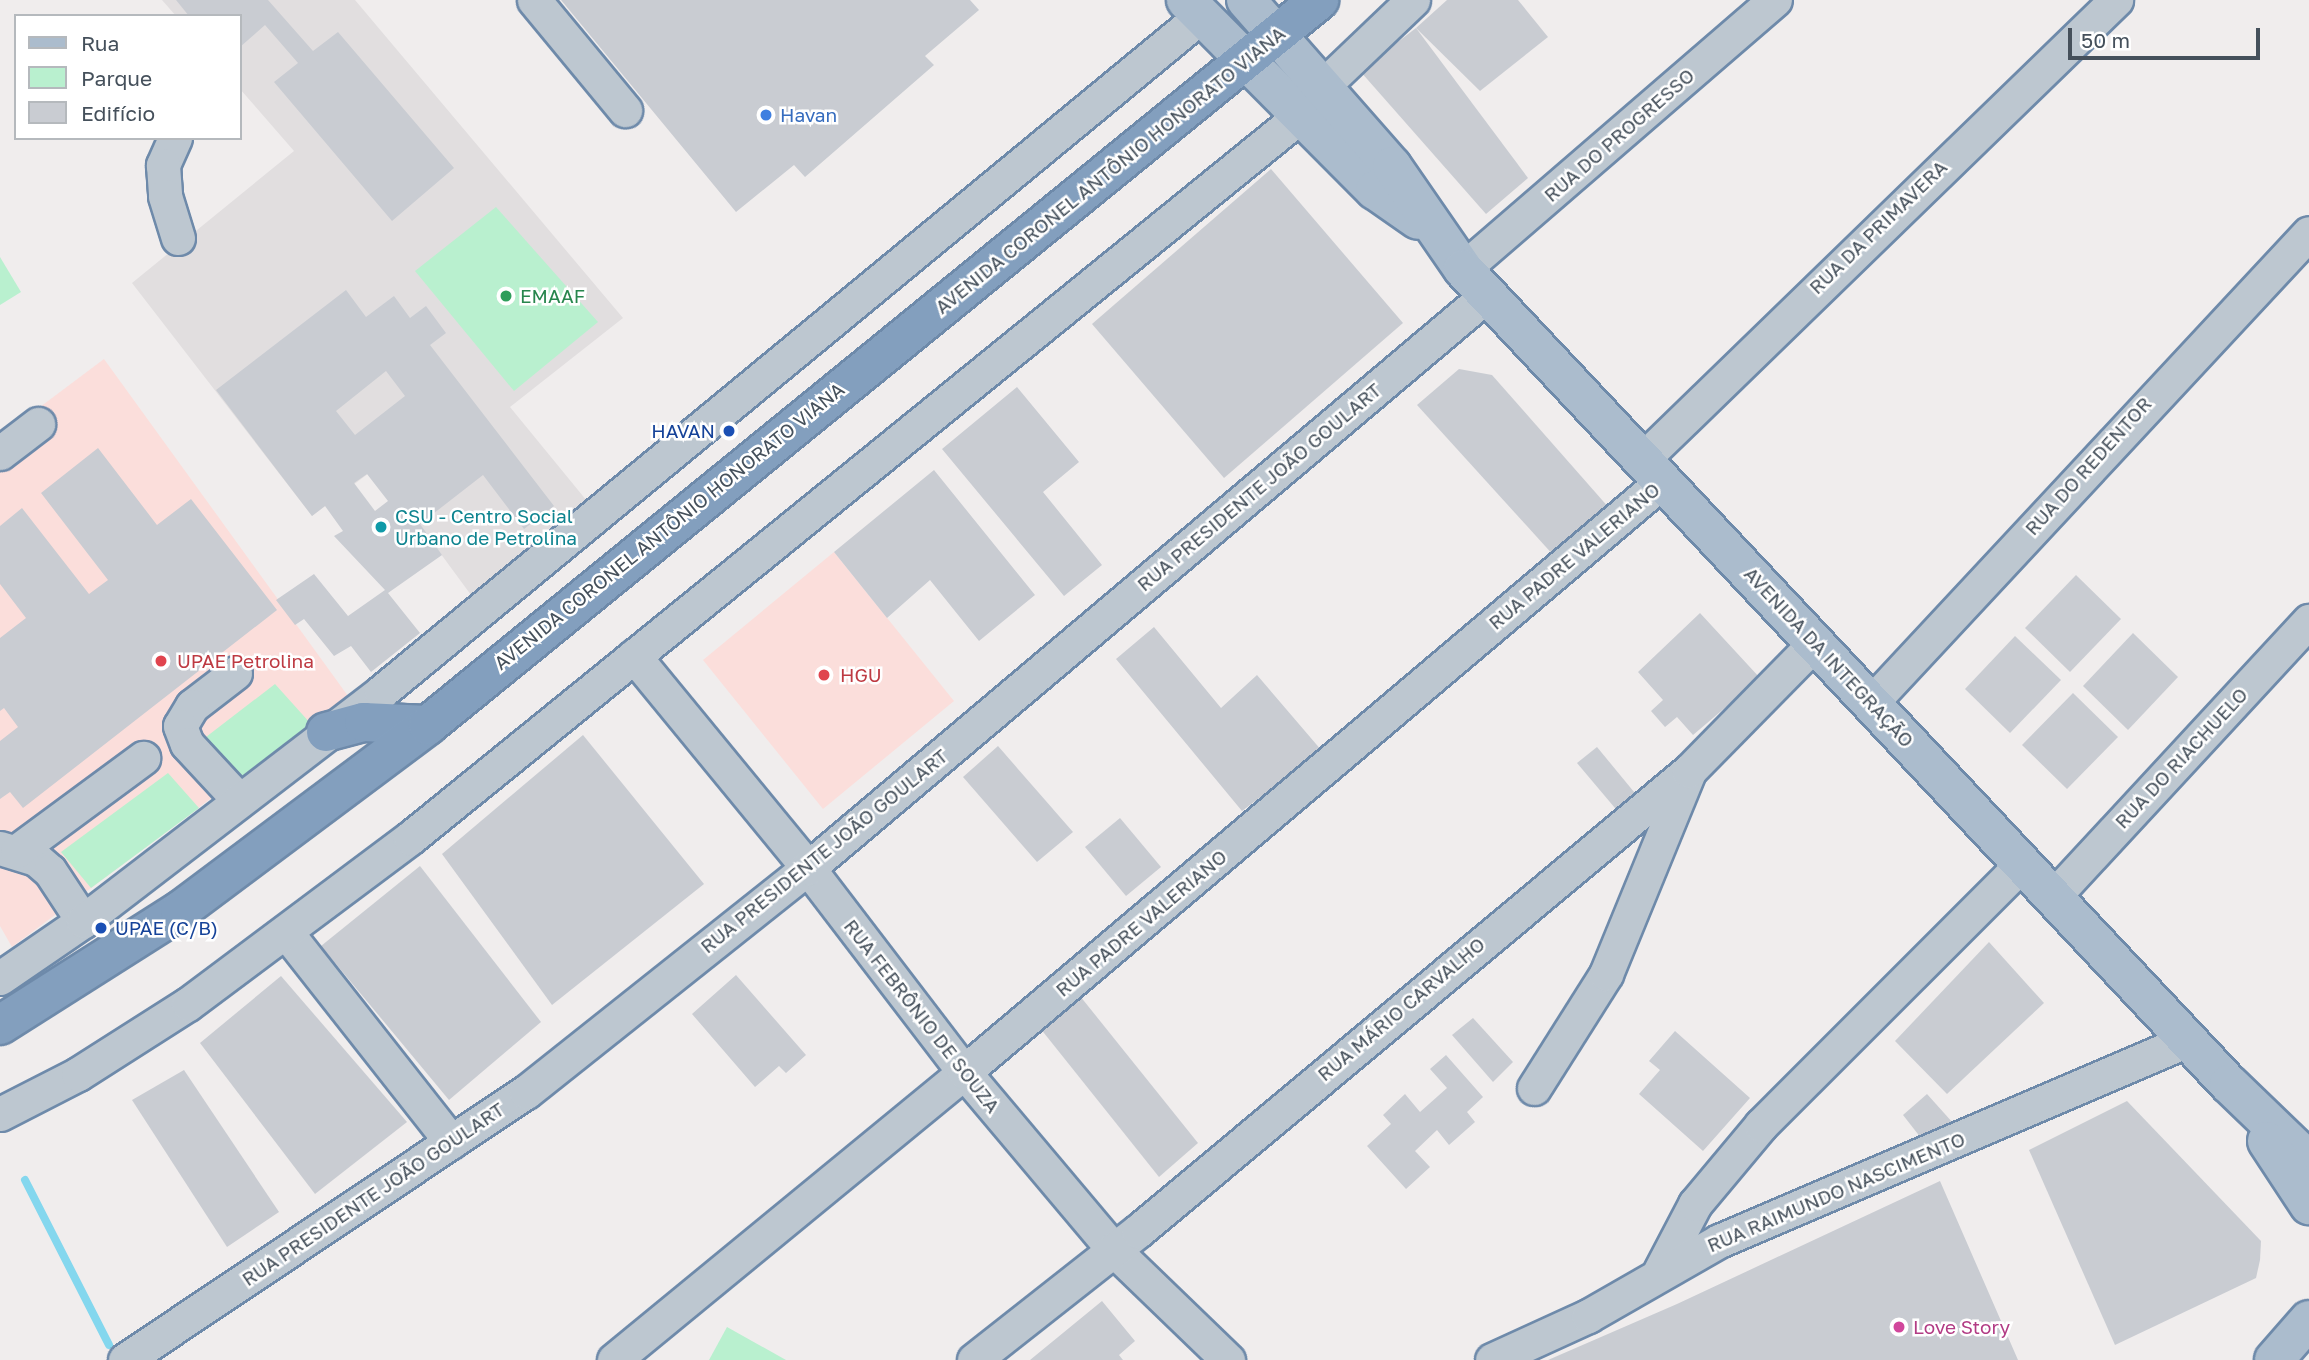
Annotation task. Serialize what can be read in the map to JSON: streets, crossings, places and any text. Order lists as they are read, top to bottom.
{
  "streets": {
    "highway": ["AVENIDA CORONEL ANTÔNIO HONORATO VIANA"],
    "main road": ["AVENIDA DA INTEGRAÇÃO"],
    "street": [
      "RUA DO PROGRESSO",
      "RUA DA PRIMAVERA",
      "RUA DO REDENTOR",
      "RUA PRESIDENTE JOÃO GOULART",
      "RUA PADRE VALERIANO",
      "RUA DO RIACHUELO",
      "RUA MÁRIO CARVALHO",
      "RUA FEBRÔNIO DE SOUZA",
      "RUA RAIMUNDO NASCIMENTO"
    ]
  },
  "crossings": [
    ["RUA DO PROGRESSO", "RUA PRESIDENTE JOÃO GOULART"],
    ["RUA DO PROGRESSO", "AVENIDA DA INTEGRAÇÃO"],
    ["AVENIDA CORONEL ANTÔNIO HONORATO VIANA", "AVENIDA DA INTEGRAÇÃO"],
    ["RUA DA PRIMAVERA", "RUA PADRE VALERIANO"],
    ["RUA DA PRIMAVERA", "AVENIDA DA INTEGRAÇÃO"],
    ["RUA DO REDENTOR", "AVENIDA DA INTEGRAÇÃO"],
    ["RUA PRESIDENTE JOÃO GOULART", "AVENIDA DA INTEGRAÇÃO"],
    ["RUA PRESIDENTE JOÃO GOULART", "RUA FEBRÔNIO DE SOUZA"],
    ["RUA PADRE VALERIANO", "AVENIDA DA INTEGRAÇÃO"],
    ["RUA PADRE VALERIANO", "RUA FEBRÔNIO DE SOUZA"],
    ["AVENIDA DA INTEGRAÇÃO", "RUA DO RIACHUELO"],
    ["AVENIDA DA INTEGRAÇÃO", "RUA MÁRIO CARVALHO"],
    ["AVENIDA DA INTEGRAÇÃO", "RUA RAIMUNDO NASCIMENTO"],
    ["RUA MÁRIO CARVALHO", "RUA FEBRÔNIO DE SOUZA"]
  ],
  "places": [
    "Havan",
    "EMAAF",
    "HAVAN",
    "CSU - Centro Social Urbano de Petrolina",
    "UPAE Petrolina",
    "HGU",
    "UPAE (C/B)",
    "Love Story"
  ],
  "legend": ["Rua", "Parque", "Edifício"],
  "scale_bar": "50 m"
}
